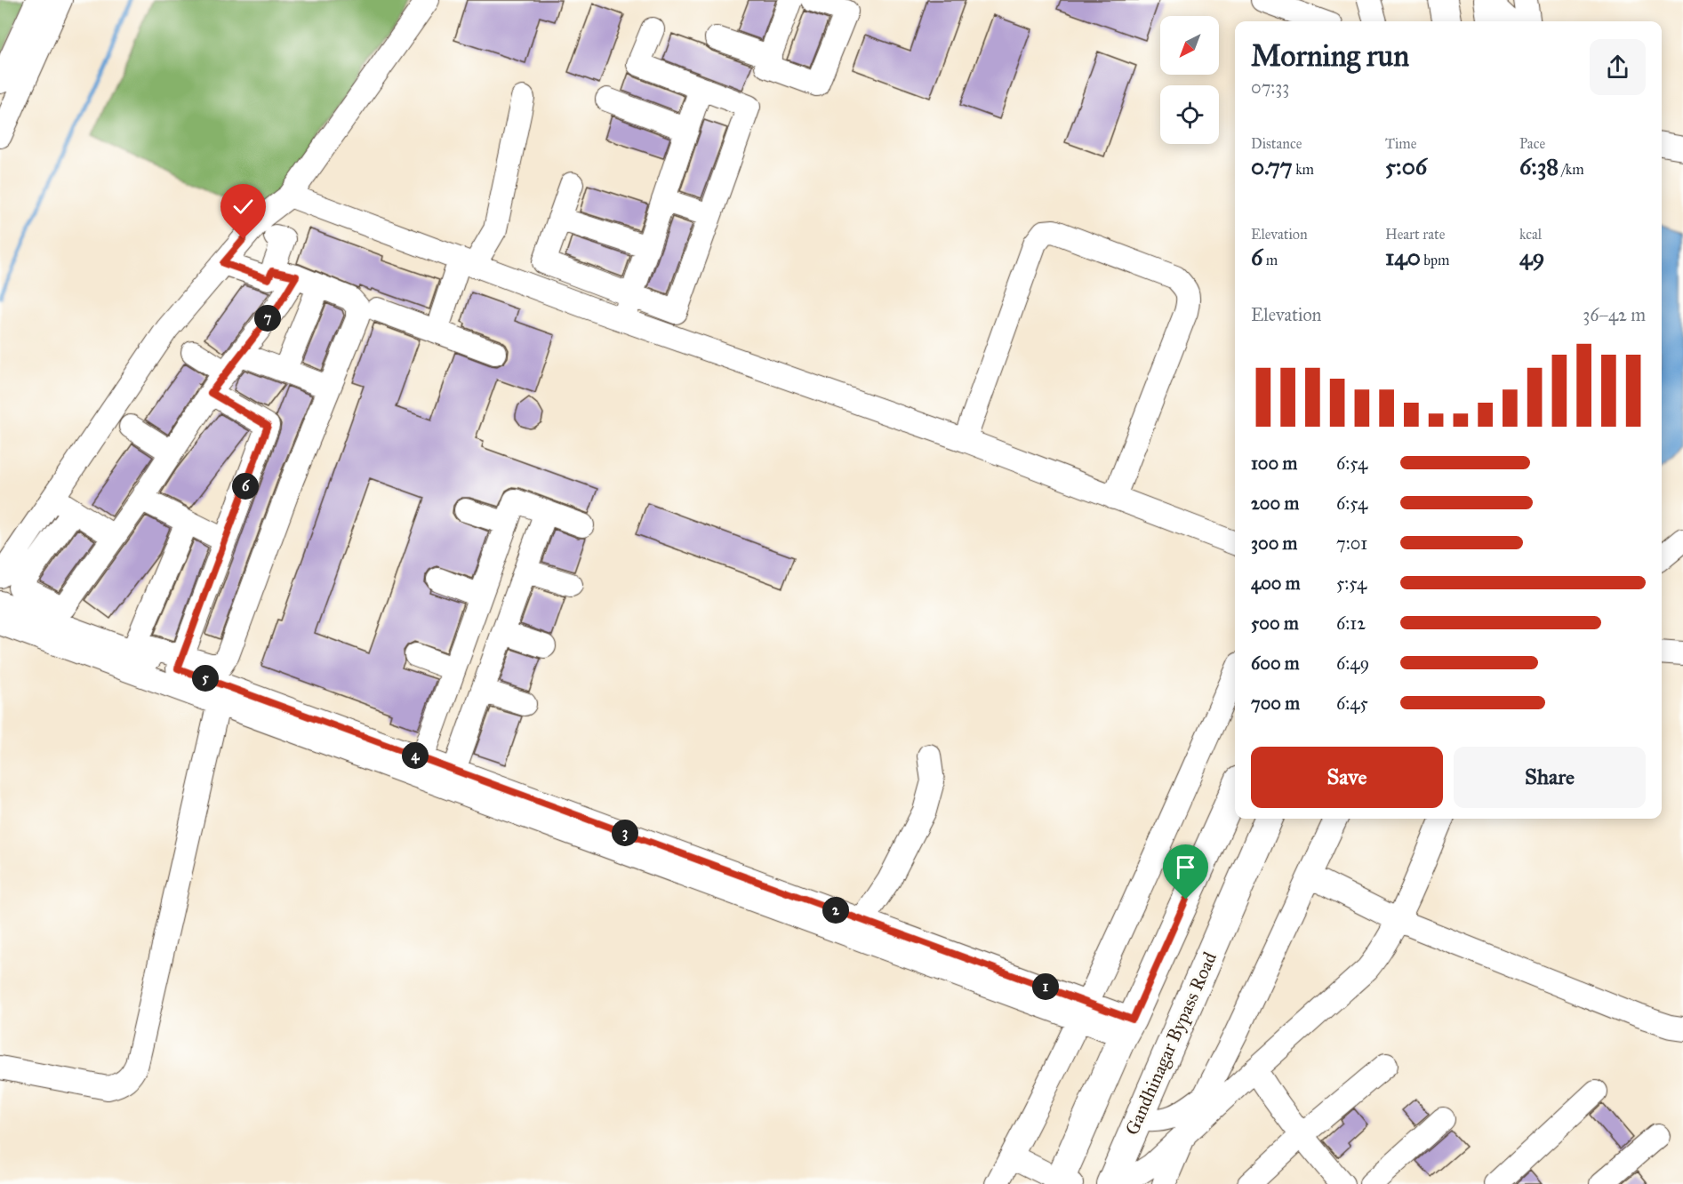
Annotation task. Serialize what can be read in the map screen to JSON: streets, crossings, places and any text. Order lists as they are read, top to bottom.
{
  "streets": {
    "main road": ["Gandhinagar Bypass Road"]
  },
  "north": "bottom left",
  "page": {
    "heading": ["Morning run", "07:33"],
    "stats": [
      ["Distance", "0.77 km"],
      ["Time", "5:06"],
      ["Pace", "6:38 /km"],
      ["Elevation", "6 m"],
      ["Heart rate", "140 bpm"],
      ["kcal", "49"]
    ],
    "chart": ["Elevation", "36–42 m"],
    "pins": [
      "7",
      "6",
      "5",
      "4",
      "3",
      "2",
      "1"
    ],
    "list": [
      {
        "name": "100 m",
        "note": "6:54"
      },
      {
        "name": "200 m",
        "note": "6:54"
      },
      {
        "name": "300 m",
        "note": "7:01"
      },
      {
        "name": "400 m",
        "note": "5:54"
      },
      {
        "name": "500 m",
        "note": "6:12"
      },
      {
        "name": "600 m",
        "note": "6:49"
      },
      {
        "name": "700 m",
        "note": "6:45"
      }
    ],
    "buttons": ["Save", "Share"]
  }
}
